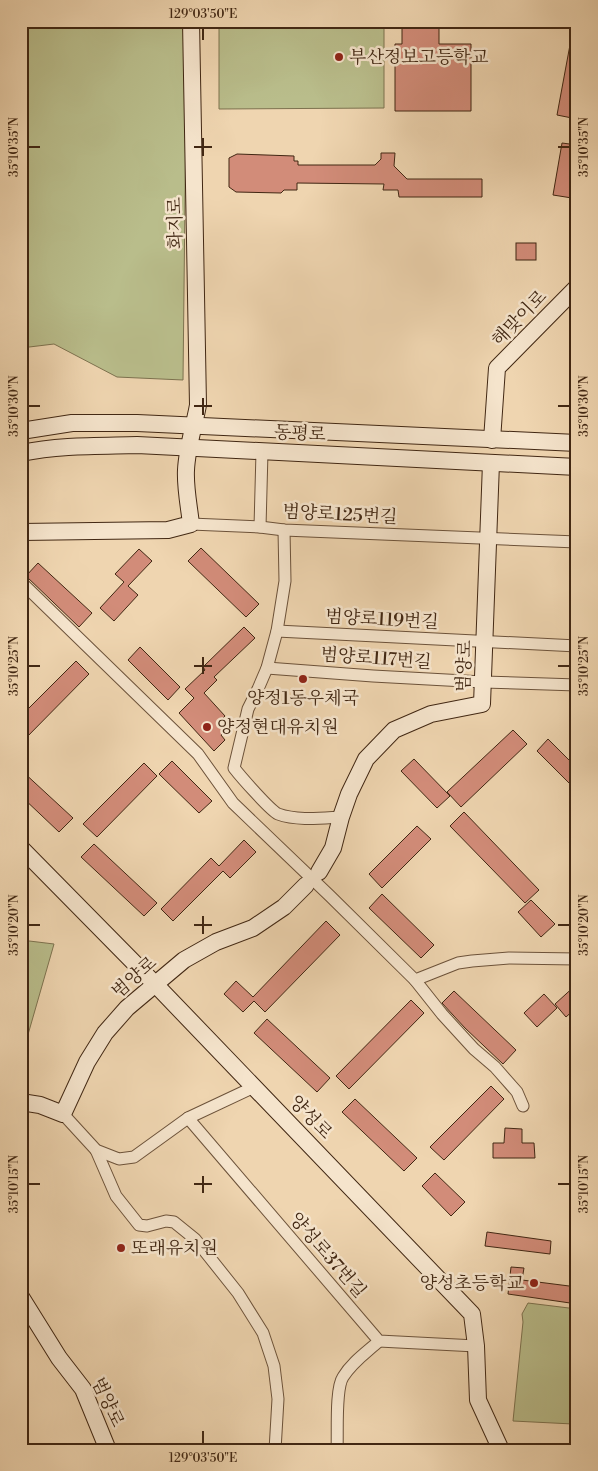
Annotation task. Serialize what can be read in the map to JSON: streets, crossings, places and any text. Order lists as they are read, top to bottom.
{
  "streets": {
    "street": [
      "화지로",
      "해맞이로",
      "동평로",
      "범양로125번길",
      "범양로119번길",
      "범양로117번길",
      "범양로",
      "양성로",
      "양성로37번길"
    ]
  },
  "crossings": [
    ["화지로", "동평로"],
    ["화지로", "범양로125번길"],
    ["해맞이로", "동평로"],
    ["동평로", "범양로"],
    ["범양로125번길", "범양로"],
    ["범양로119번길", "범양로"],
    ["범양로117번길", "범양로"],
    ["범양로", "양성로"]
  ],
  "places": [
    "부산정보고등학교",
    "양정1동우체국",
    "양정현대유치원",
    "또래유치원",
    "양성초등학교"
  ],
  "coordinates": [
    "129°03'50\"E",
    "35°10'35\"N",
    "35°10'30\"N",
    "35°10'25\"N",
    "35°10'20\"N",
    "35°10'15\"N"
  ]
}
